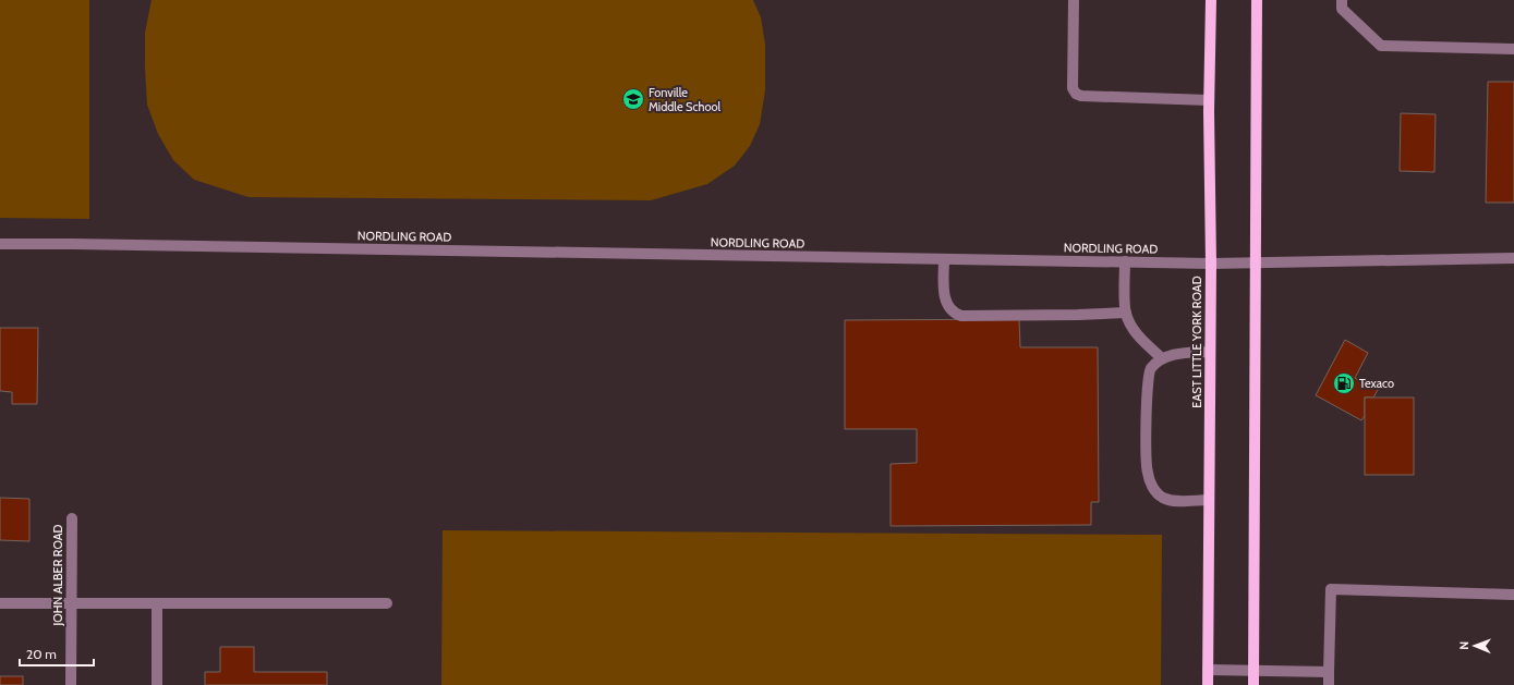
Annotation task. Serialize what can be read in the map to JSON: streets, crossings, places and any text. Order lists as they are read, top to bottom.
{
  "streets": {
    "main road": ["EAST LITTLE YORK ROAD"],
    "street": ["NORDLING ROAD", "JOHN ALBER ROAD"]
  },
  "crossings": [
    ["NORDLING ROAD", "EAST LITTLE YORK ROAD"]
  ],
  "places": {
    "school or university": ["Fonville Middle School"],
    "fuel station": ["Texaco"]
  },
  "scale_bar": "20 m",
  "north": "left"
}
